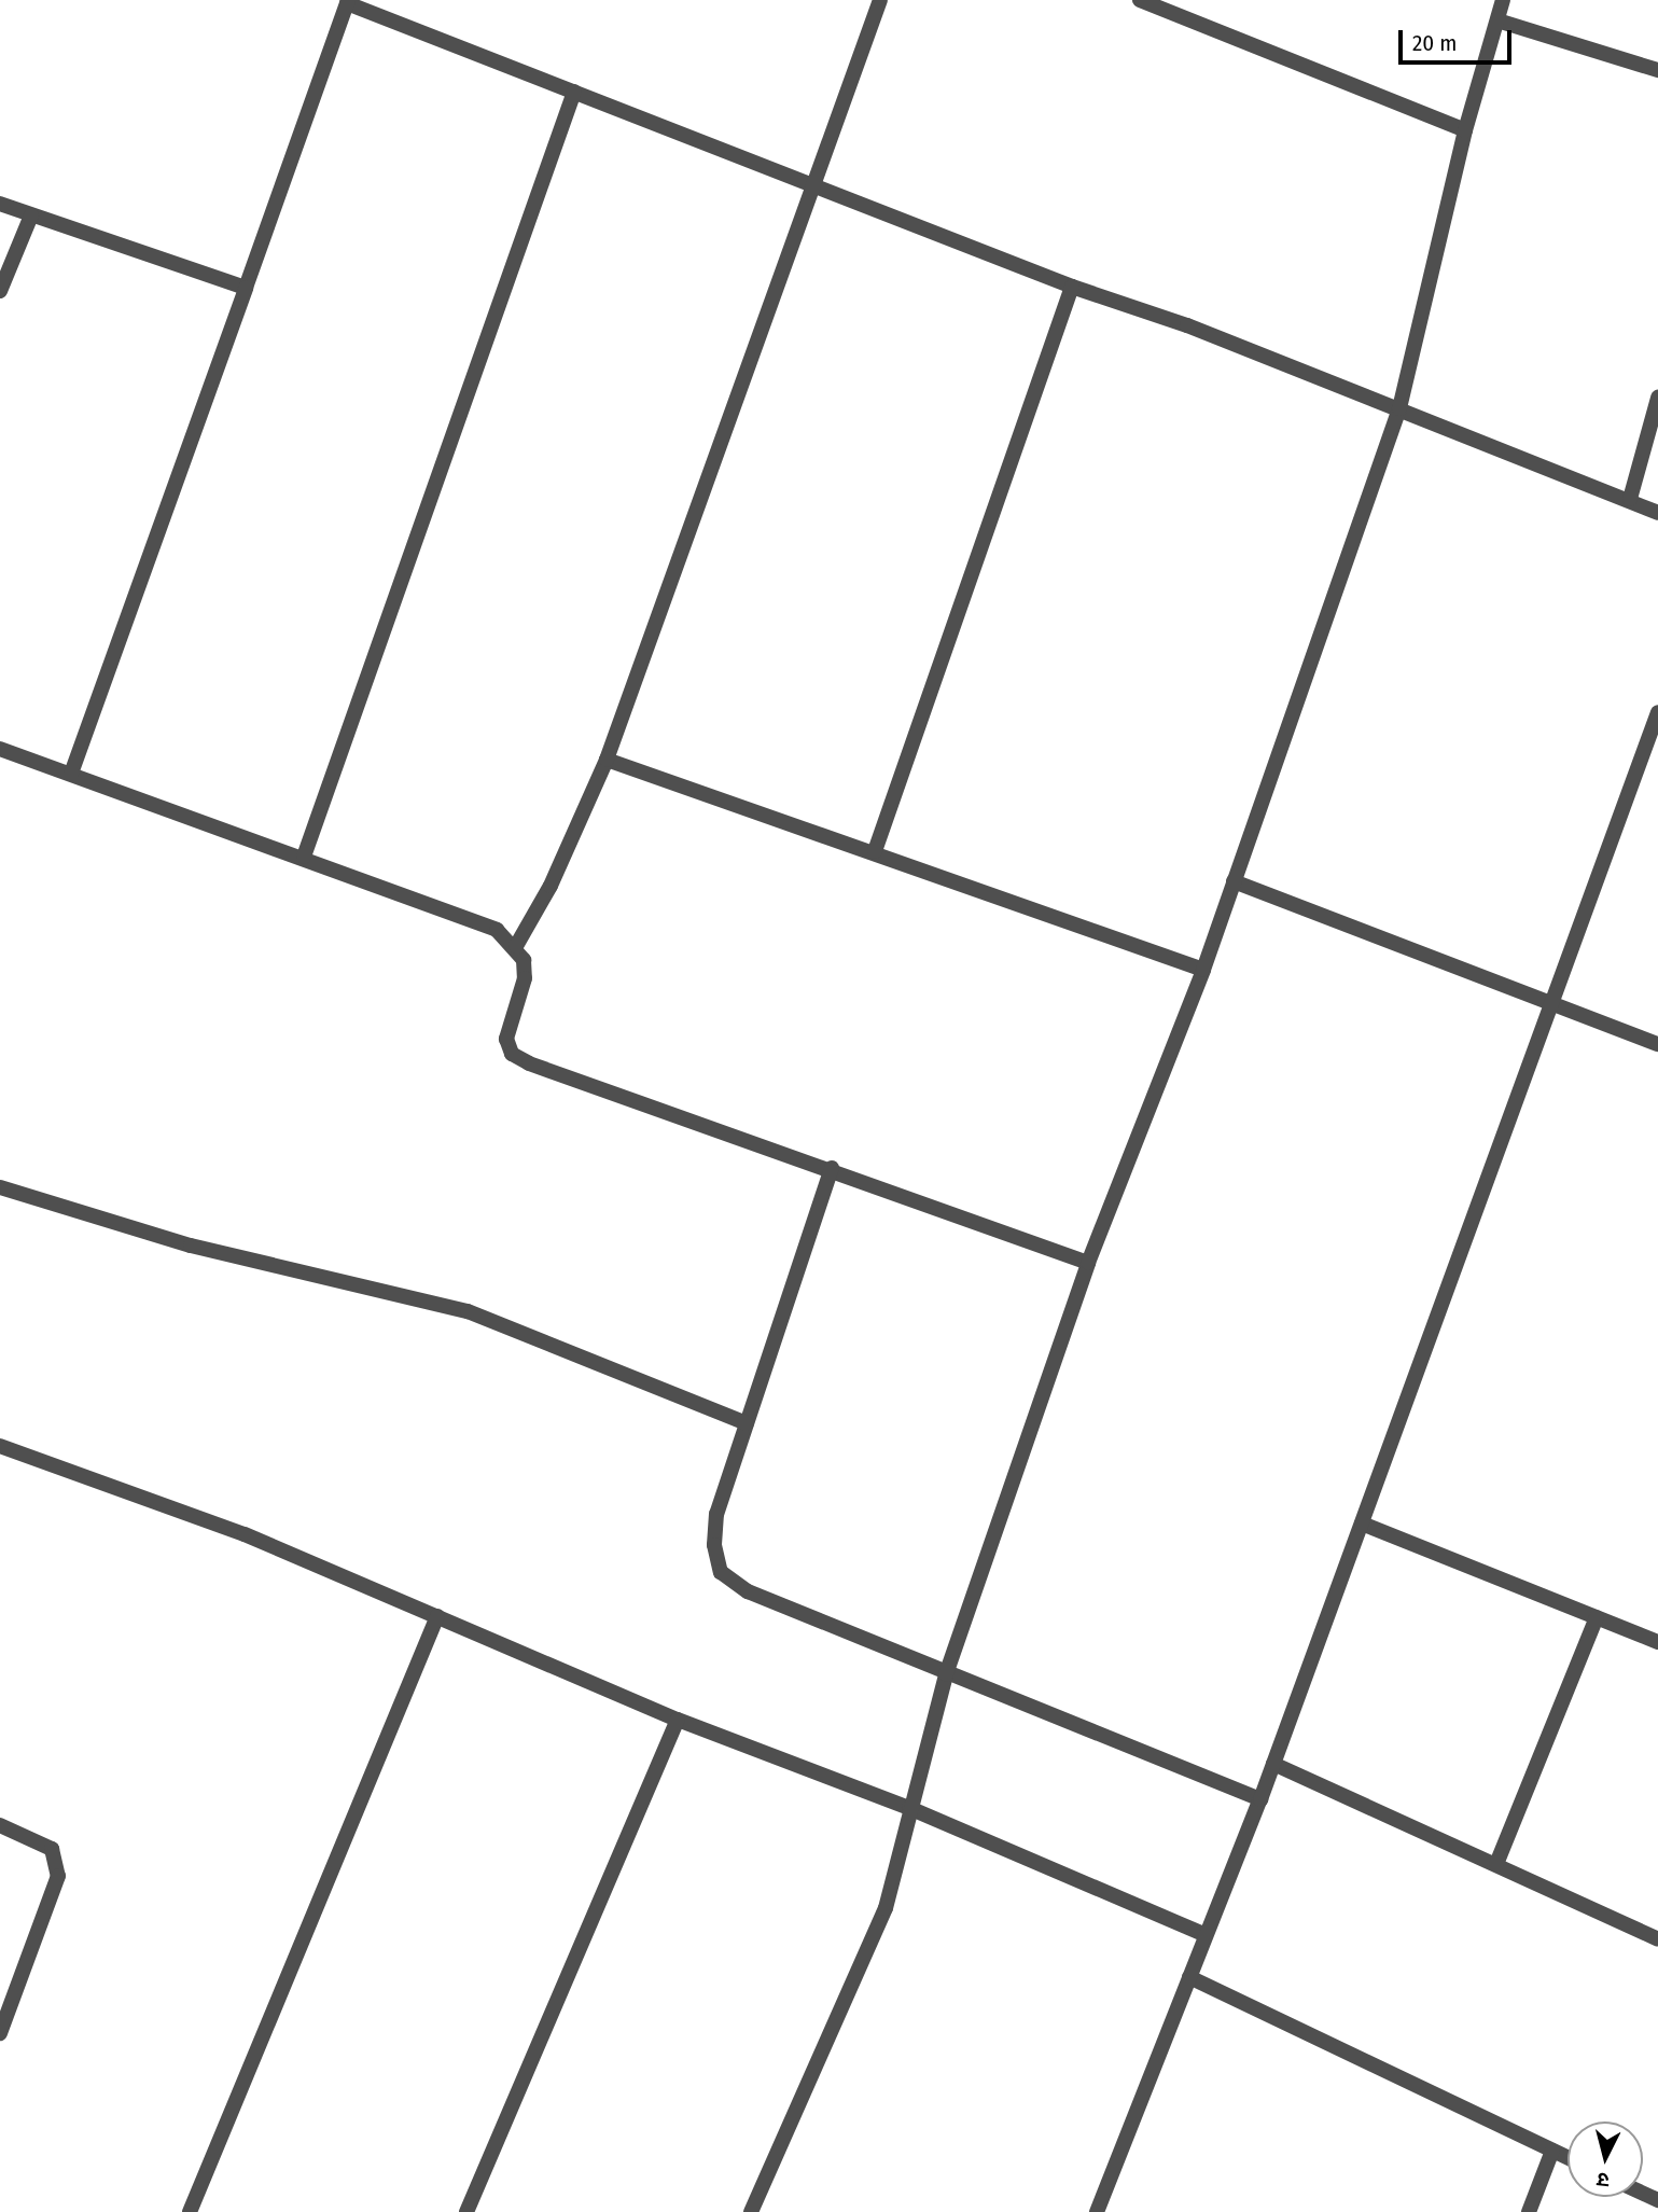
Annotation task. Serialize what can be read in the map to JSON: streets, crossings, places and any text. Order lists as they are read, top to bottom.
{
  "scale_bar": "20 m",
  "north": "bottom"
}
